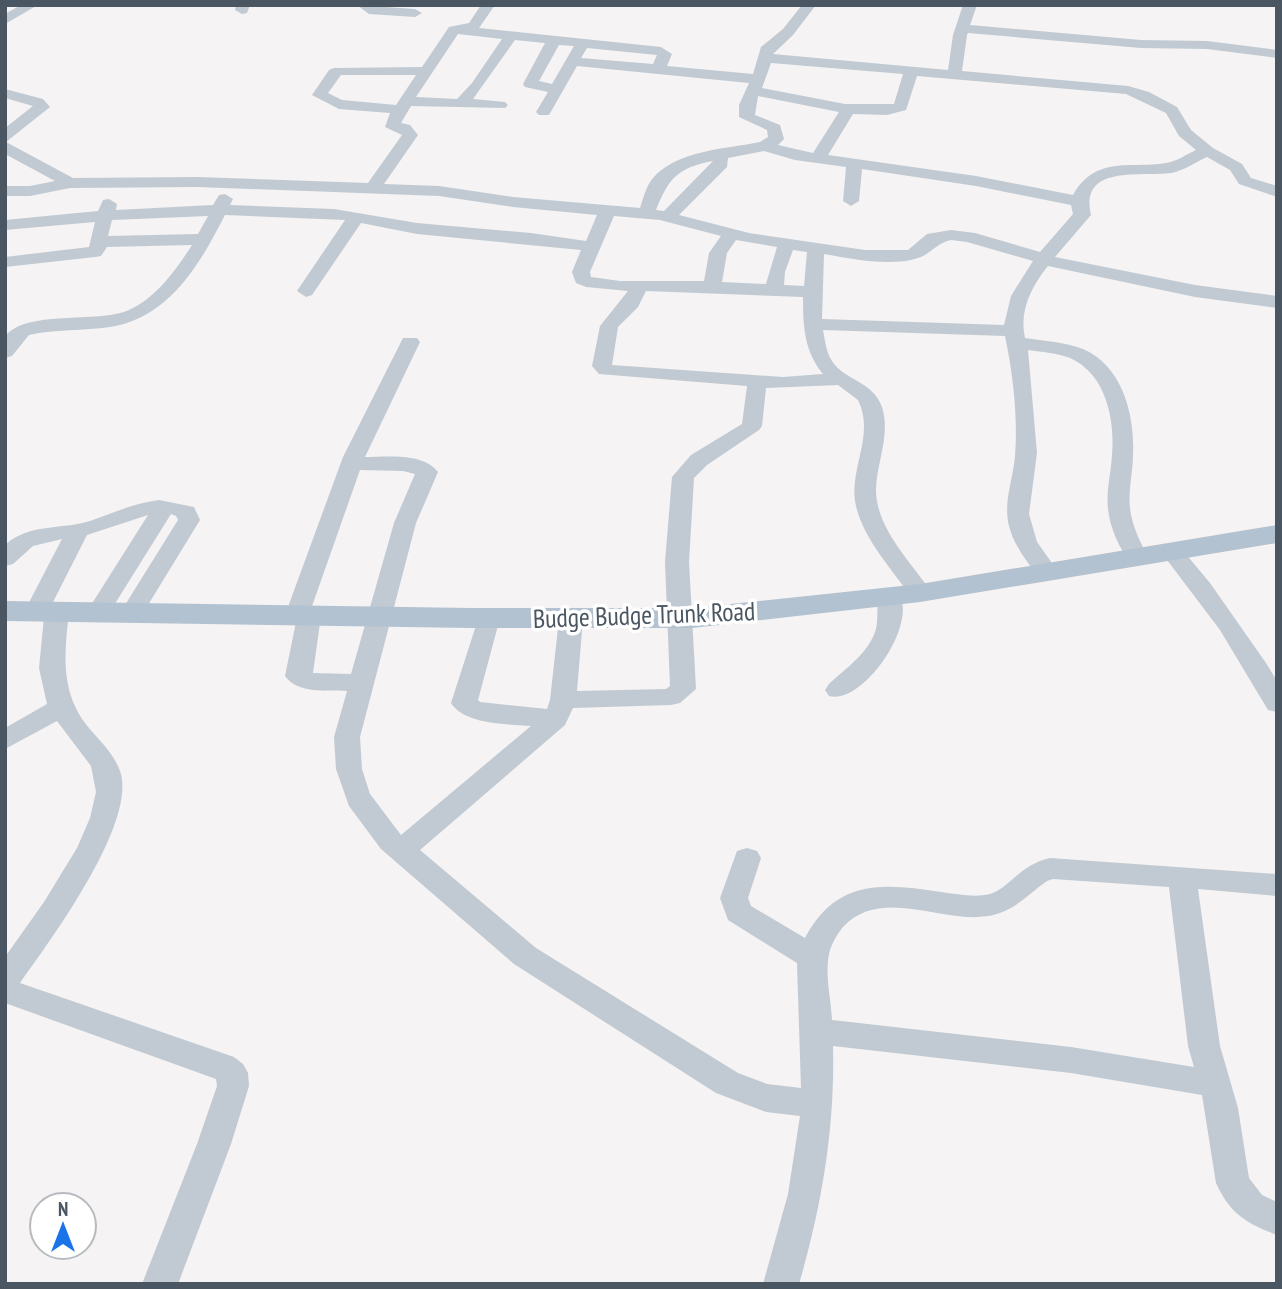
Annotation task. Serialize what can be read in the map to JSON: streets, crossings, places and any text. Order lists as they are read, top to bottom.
{
  "streets": {
    "main road": ["Budge Budge Trunk Road"]
  },
  "north": "top"
}
